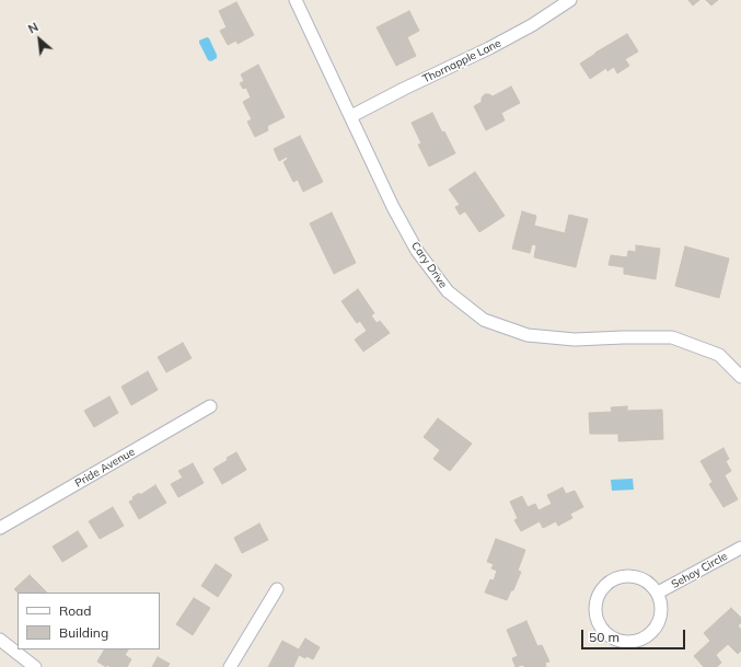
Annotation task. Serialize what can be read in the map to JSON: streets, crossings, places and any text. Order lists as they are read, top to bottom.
{
  "streets": {
    "street": [
      "Thornapple Lane",
      "Cary Drive",
      "Pride Avenue",
      "Sehoy Circle"
    ]
  },
  "crossings": [
    ["Thornapple Lane", "Cary Drive"]
  ],
  "legend": ["Road", "Building"],
  "scale_bar": "50 m",
  "north": "top left"
}
